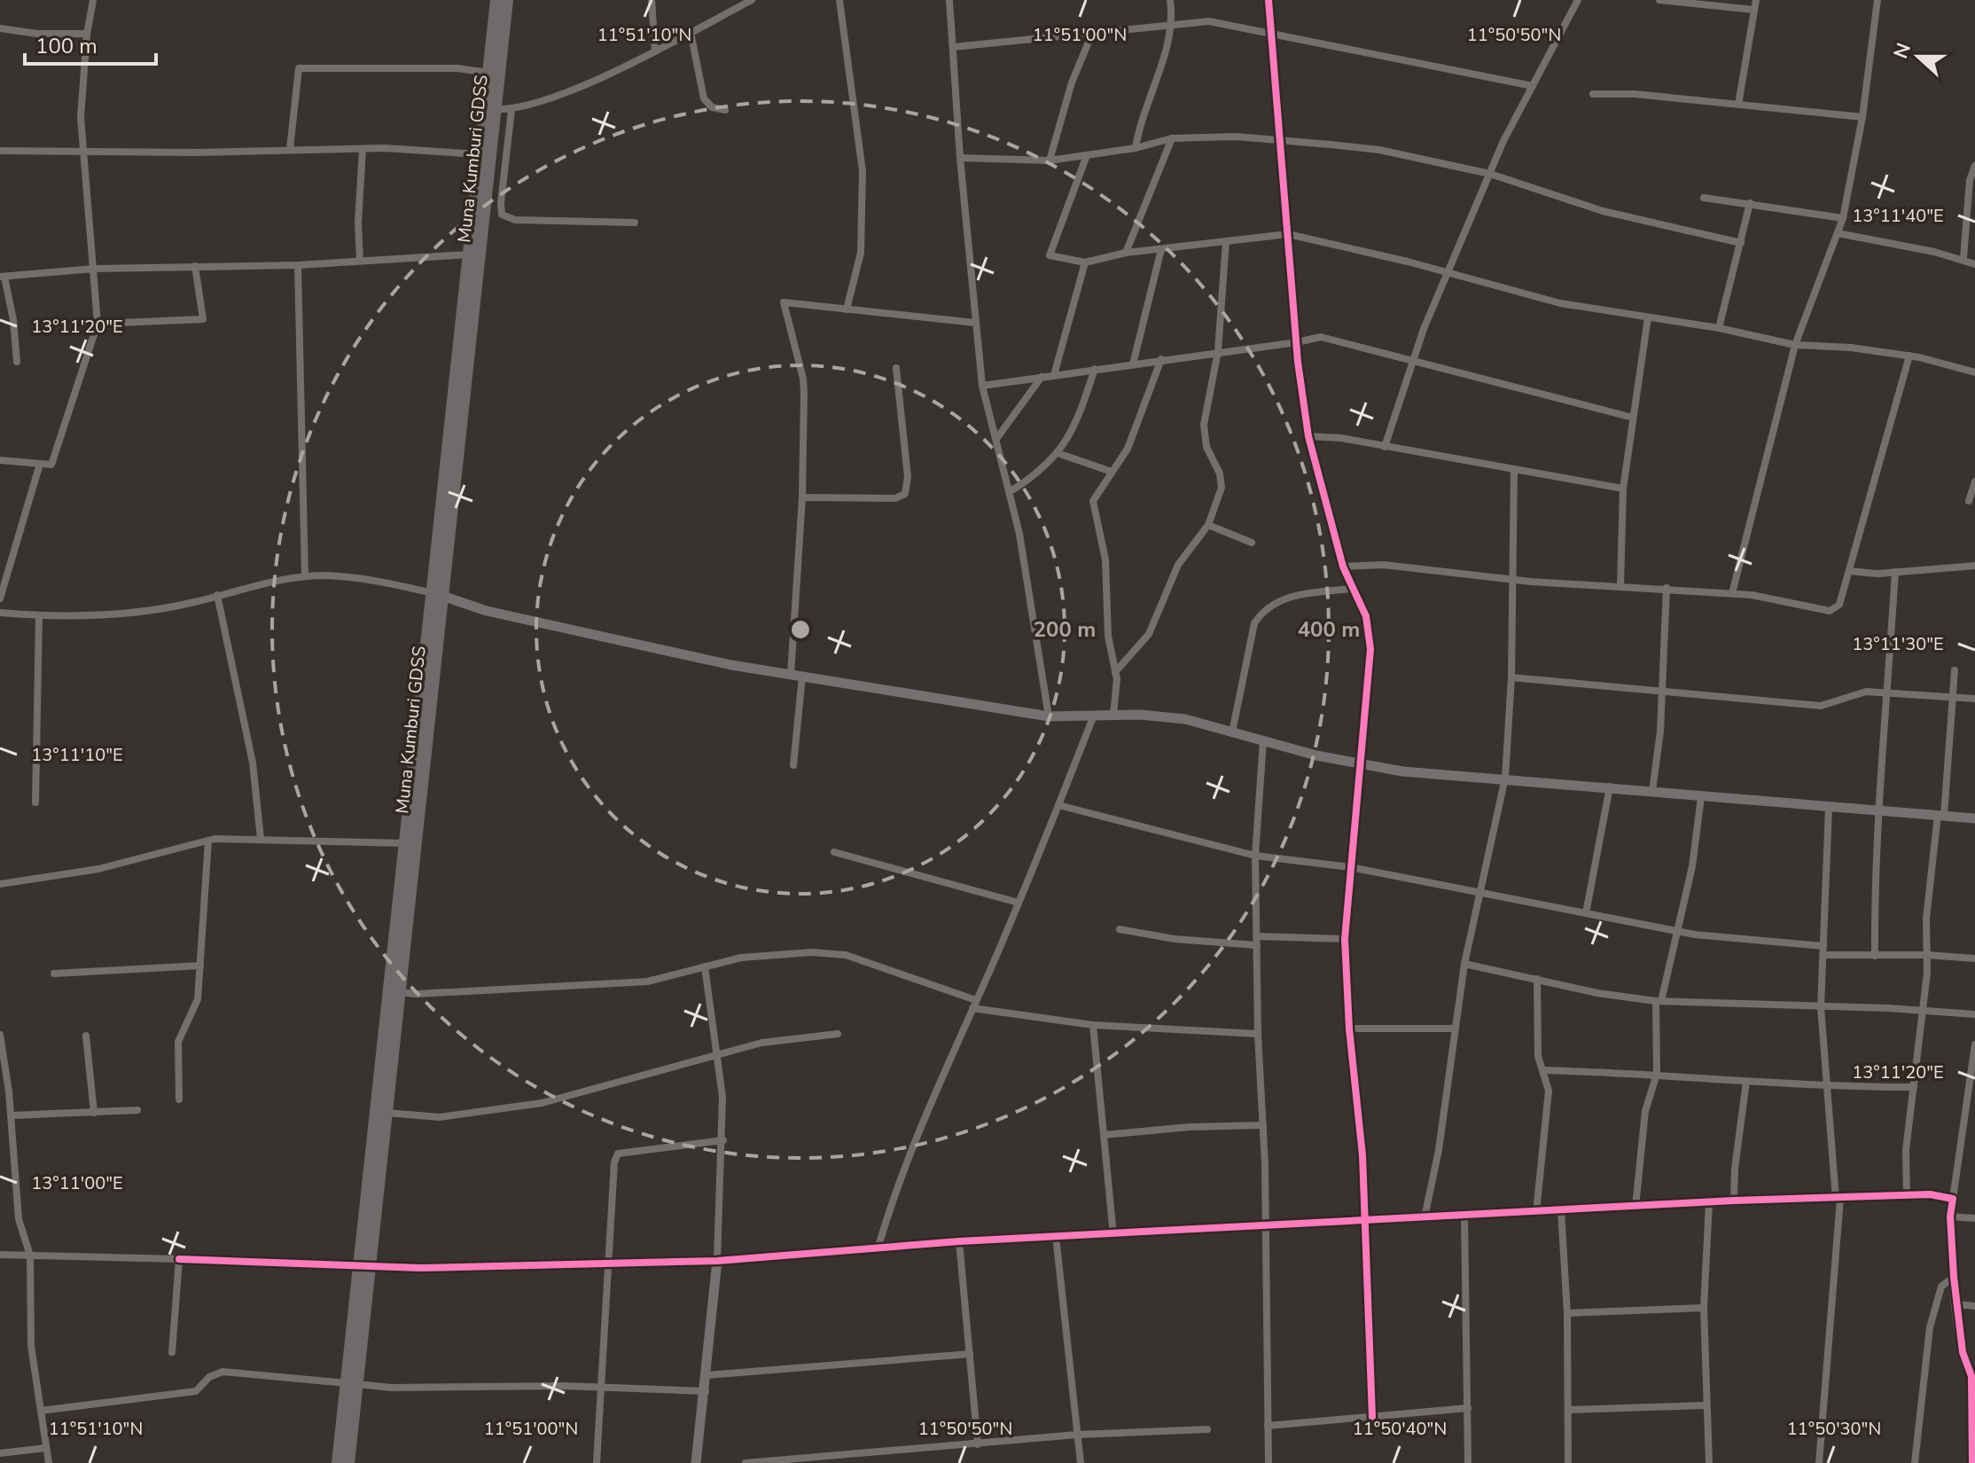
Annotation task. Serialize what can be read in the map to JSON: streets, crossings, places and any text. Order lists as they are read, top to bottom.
{
  "streets": {
    "highway": ["Muna Kumburi GDSS"]
  },
  "scale_bar": "100 m",
  "north": "left",
  "coordinates": [
    "11°51'10\"N",
    "11°51'00\"N",
    "11°50'50\"N",
    "13°11'40\"E",
    "13°11'20\"E",
    "13°11'30\"E",
    "13°11'10\"E",
    "13°11'00\"E",
    "11°50'40\"N",
    "11°50'30\"N"
  ],
  "rings": ["200 m", "400 m"]
}
